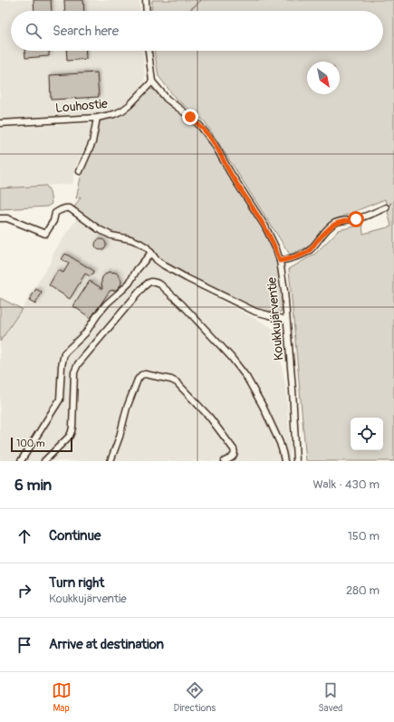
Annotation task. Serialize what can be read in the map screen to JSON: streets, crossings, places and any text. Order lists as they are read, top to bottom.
{
  "streets": {
    "street": ["Louhostie", "Koukkujärventie"]
  },
  "crossings": [
    ["Louhostie", "Koukkujärventie"]
  ],
  "scale_bar": "100 m",
  "north": "bottom right",
  "page": {
    "search": "Search here",
    "scale": "100 m",
    "heading": ["6 min", "Walk · 430 m"],
    "list": [
      ["Continue", "150 m"],
      ["Turn right", "Koukkujärventie", "280 m"],
      "Arrive at destination"
    ],
    "nav": ["Map", "Directions", "Saved"]
  }
}
